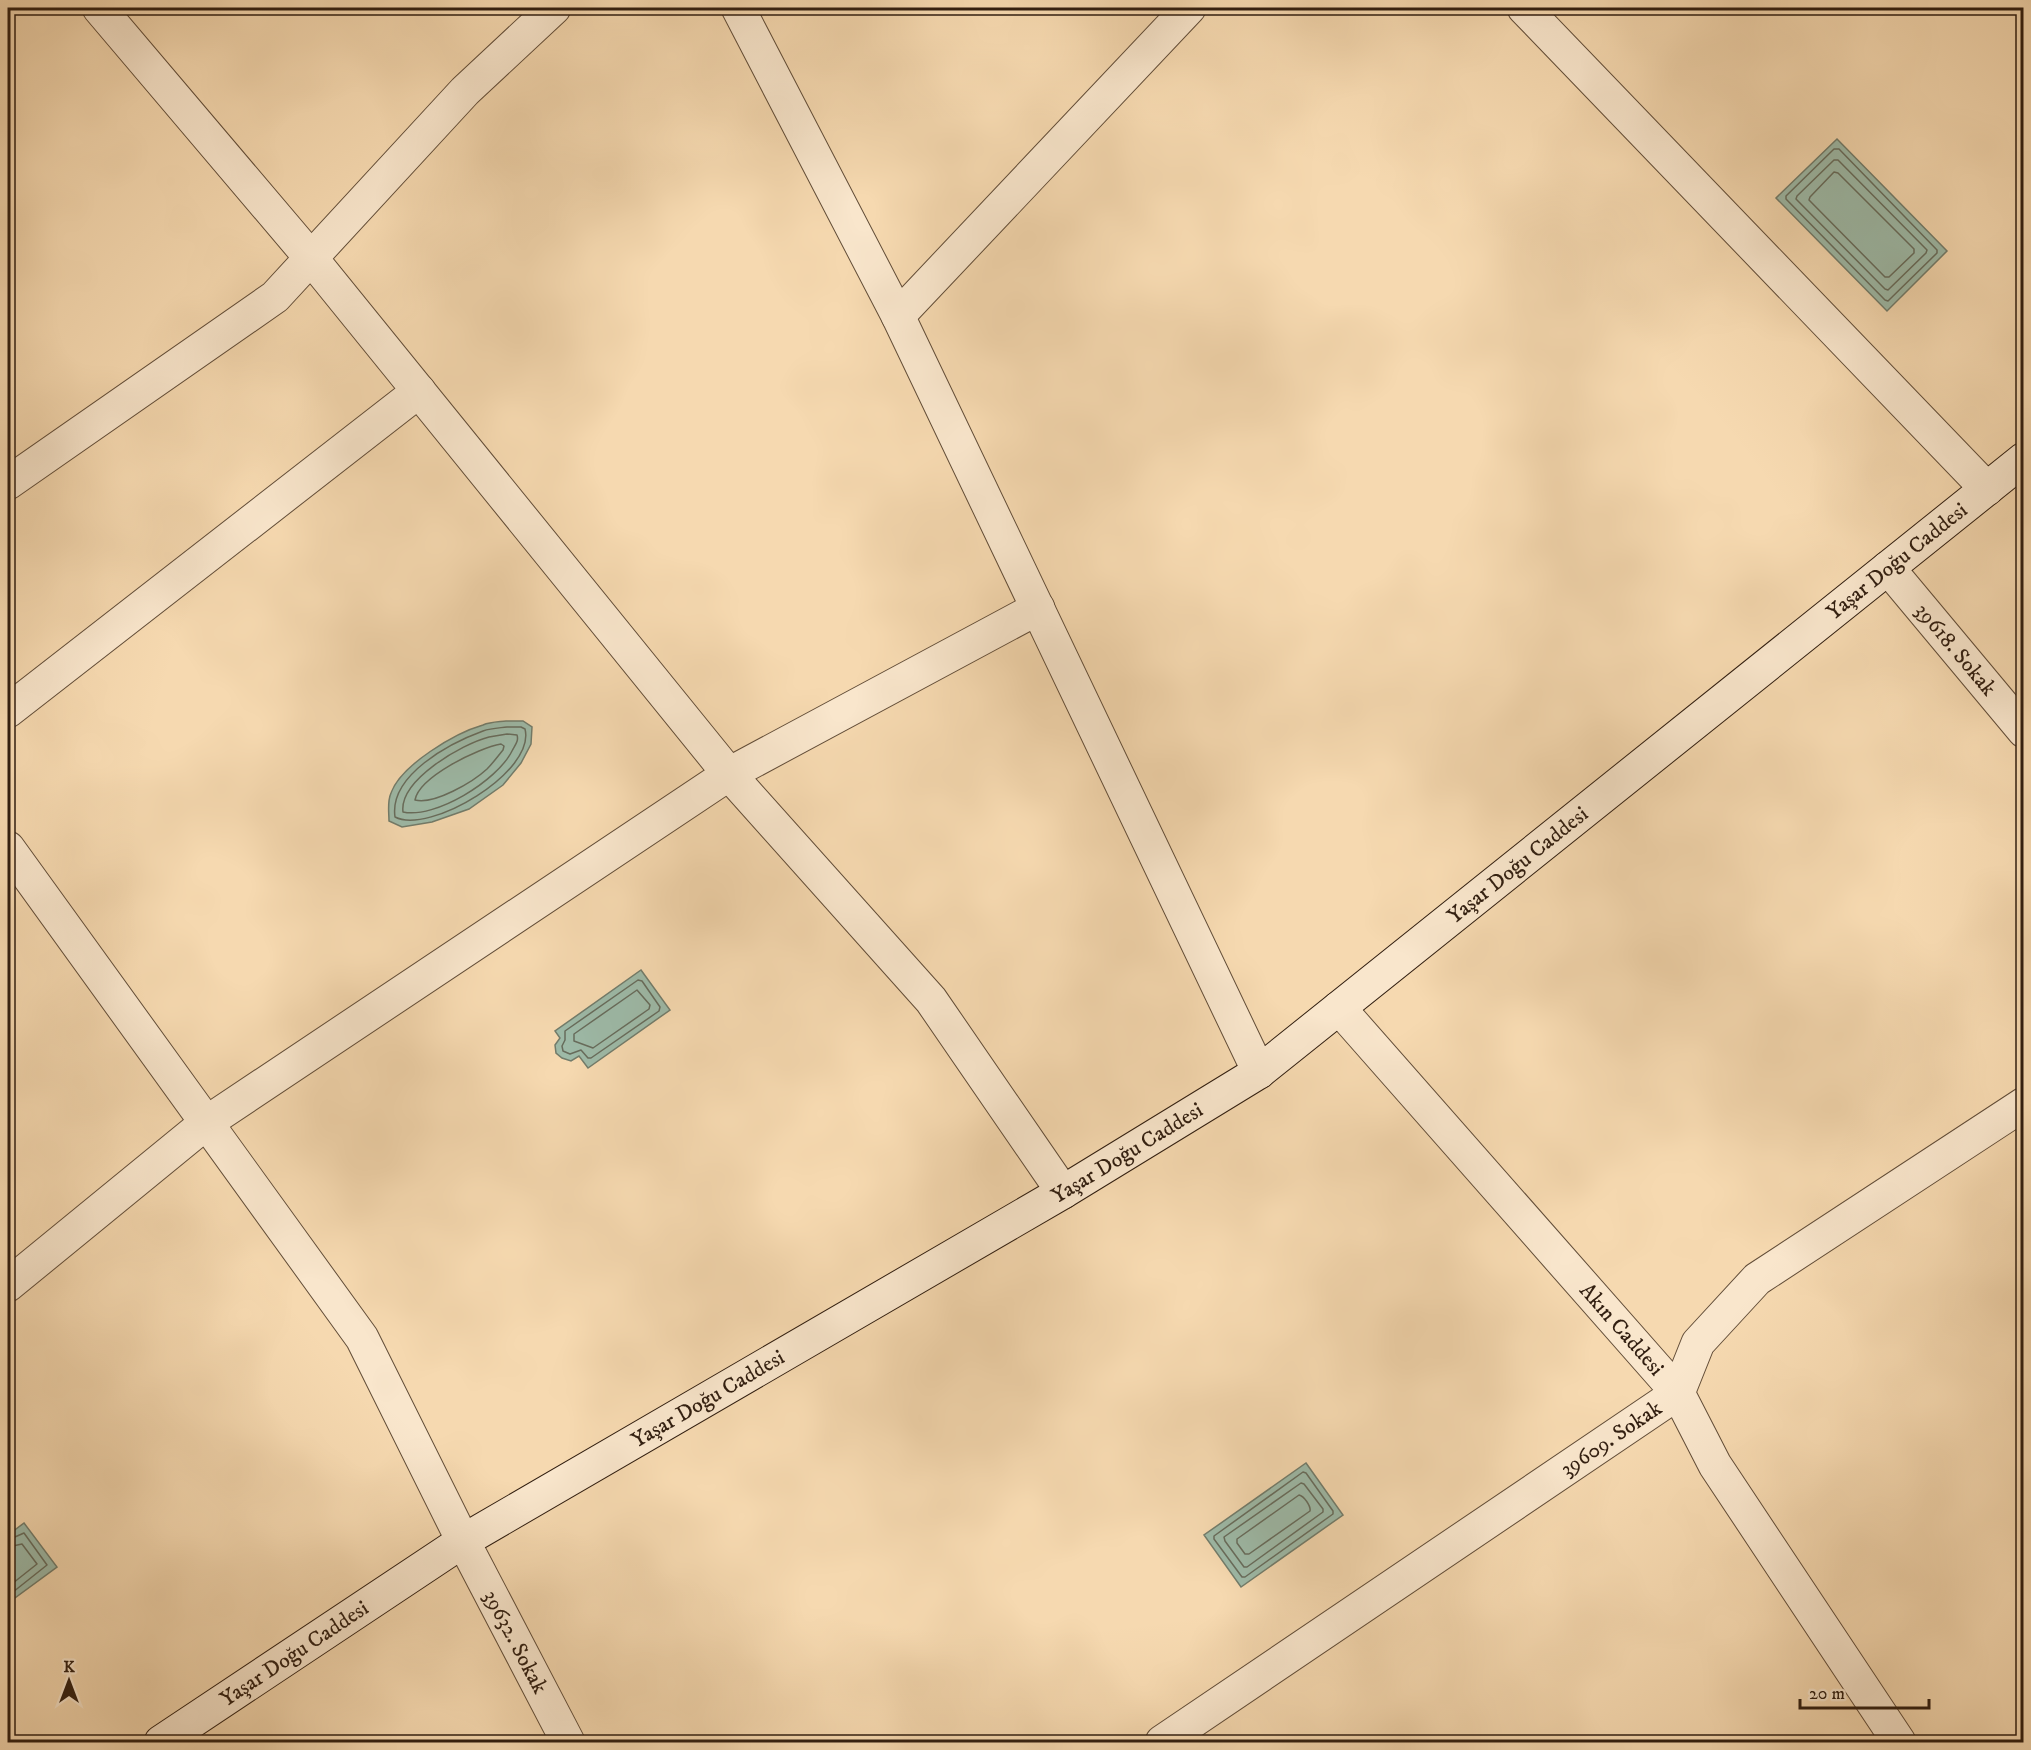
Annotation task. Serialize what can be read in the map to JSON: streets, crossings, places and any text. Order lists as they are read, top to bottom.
{
  "streets": {
    "street": [
      "Yaşar Doğu Caddesi",
      "39618. Sokak",
      "Akın Caddesi",
      "39609. Sokak",
      "39632. Sokak"
    ]
  },
  "crossings": [
    ["Yaşar Doğu Caddesi", "39618. Sokak"],
    ["Yaşar Doğu Caddesi", "Akın Caddesi"],
    ["Yaşar Doğu Caddesi", "39632. Sokak"],
    ["Akın Caddesi", "39609. Sokak"]
  ],
  "scale_bar": "20 m",
  "north": "top"
}
